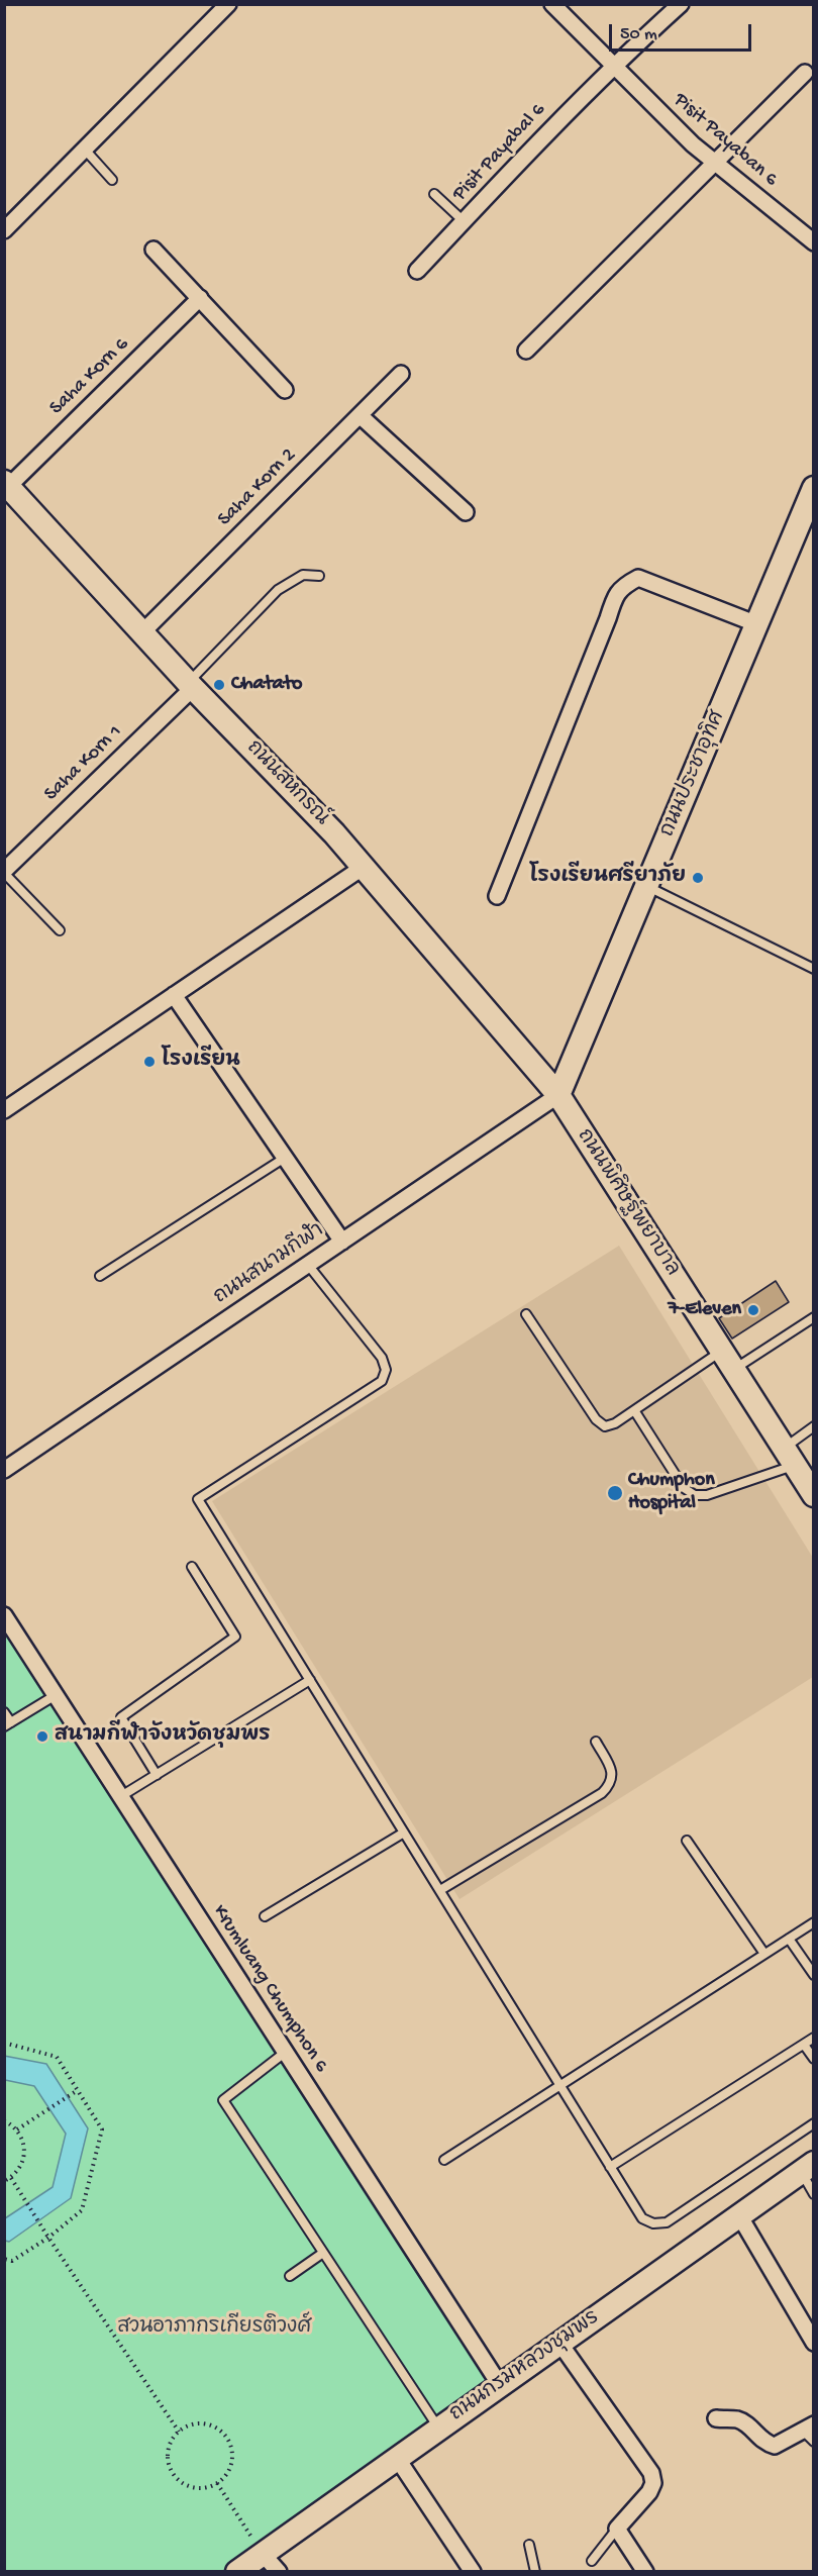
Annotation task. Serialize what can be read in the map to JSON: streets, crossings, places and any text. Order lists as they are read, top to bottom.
{
  "streets": {
    "street": [
      "Pisit Payaban 6",
      "Pisit Payabal 6",
      "Saha Korn 6",
      "Saha Korn 2",
      "Saha Korn 1",
      "ถนนประชาอุทิศ",
      "ถนนสหกรณ์",
      "ถนนพิศิษฐ์พยาบาล",
      "ถนนสนามกีฬา",
      "Krumluang Chumphon 6",
      "ถนนกรมหลวงชุมพร"
    ]
  },
  "crossings": [
    ["Pisit Payaban 6", "Pisit Payabal 6"],
    ["Saha Korn 6", "ถนนสหกรณ์"],
    ["Saha Korn 2", "ถนนสหกรณ์"],
    ["Saha Korn 1", "ถนนสหกรณ์"],
    ["ถนนประชาอุทิศ", "ถนนสหกรณ์"],
    ["ถนนประชาอุทิศ", "ถนนพิศิษฐ์พยาบาล"],
    ["ถนนประชาอุทิศ", "ถนนสนามกีฬา"],
    ["ถนนสหกรณ์", "ถนนพิศิษฐ์พยาบาล"],
    ["ถนนสหกรณ์", "ถนนสนามกีฬา"],
    ["ถนนพิศิษฐ์พยาบาล", "ถนนสนามกีฬา"],
    ["Krumluang Chumphon 6", "ถนนกรมหลวงชุมพร"]
  ],
  "parks": ["สวนอาภากรเกียรติวงศ์"],
  "places": [
    "Chatato",
    "โรงเรียนศรียาภัย",
    "โรงเรียน",
    "7-Eleven",
    "Chumphon Hospital",
    "สนามกีฬาจังหวัดชุมพร"
  ],
  "scale_bar": "50 m"
}
